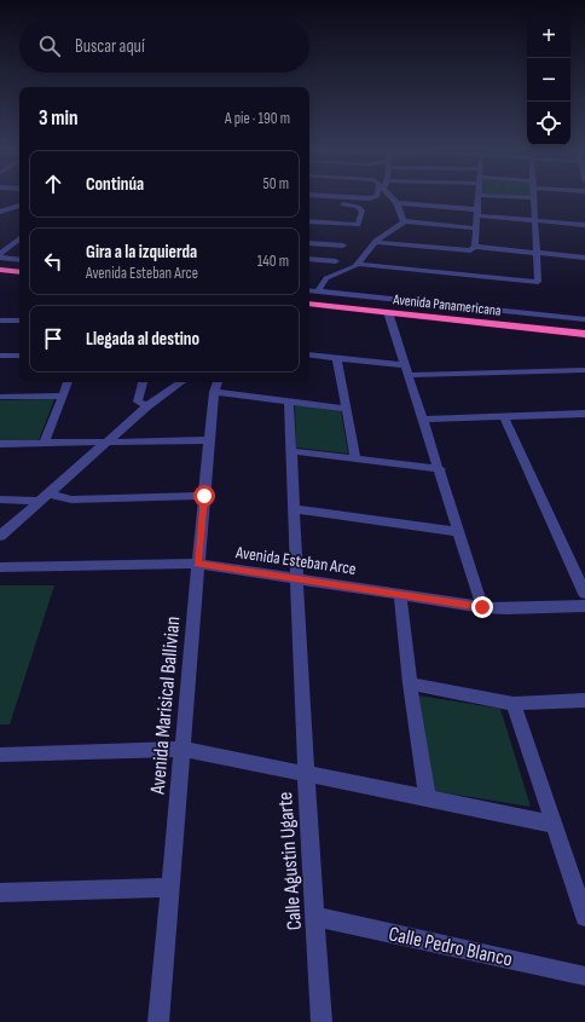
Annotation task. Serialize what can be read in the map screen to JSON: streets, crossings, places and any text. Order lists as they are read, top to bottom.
{
  "streets": {
    "highway": ["Avenida Panamericana"],
    "street": [
      "Avenida Esteban Arce",
      "Avenida Marisical Ballivian",
      "Calle Agustin Ugarte",
      "Calle Pedro Blanco"
    ]
  },
  "crossings": [
    ["Avenida Esteban Arce", "Avenida Marisical Ballivian"],
    ["Avenida Marisical Ballivian", "Calle Agustin Ugarte"],
    ["Calle Agustin Ugarte", "Calle Pedro Blanco"]
  ],
  "page": {
    "map_buttons": ["+", "−"],
    "search": "Buscar aquí",
    "heading": ["3 min", "A pie · 190 m"],
    "list": [
      ["Continúa", "50 m"],
      ["Gira a la izquierda", "Avenida Esteban Arce", "140 m"],
      "Llegada al destino"
    ]
  }
}
